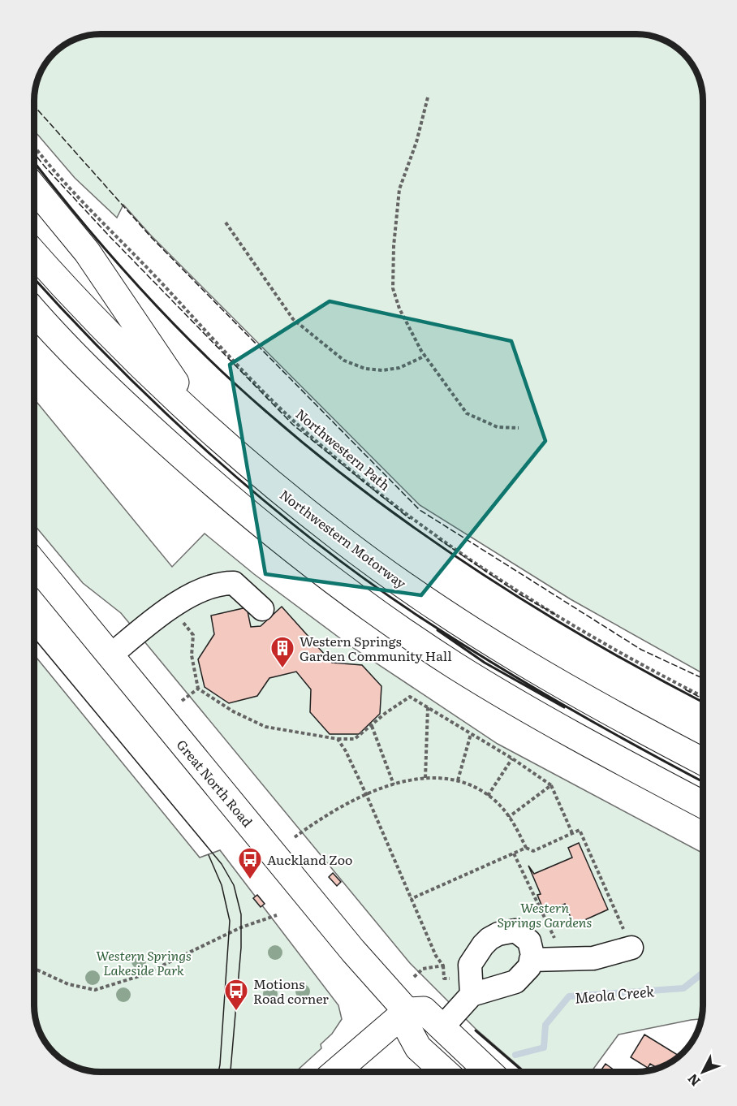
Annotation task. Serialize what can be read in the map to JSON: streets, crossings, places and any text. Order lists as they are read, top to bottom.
{
  "streets": {
    "main road": ["Northwestern Motorway", "Great North Road"],
    "path": ["Northwestern Path"]
  },
  "water": ["Meola Creek"],
  "parks": ["Western Springs Gardens", "Western Springs Lakeside Park"],
  "places": {
    "building": ["Western Springs Garden Community Hall"],
    "bus stop": ["Auckland Zoo", "Motions Road corner"]
  },
  "north": "bottom left"
}
